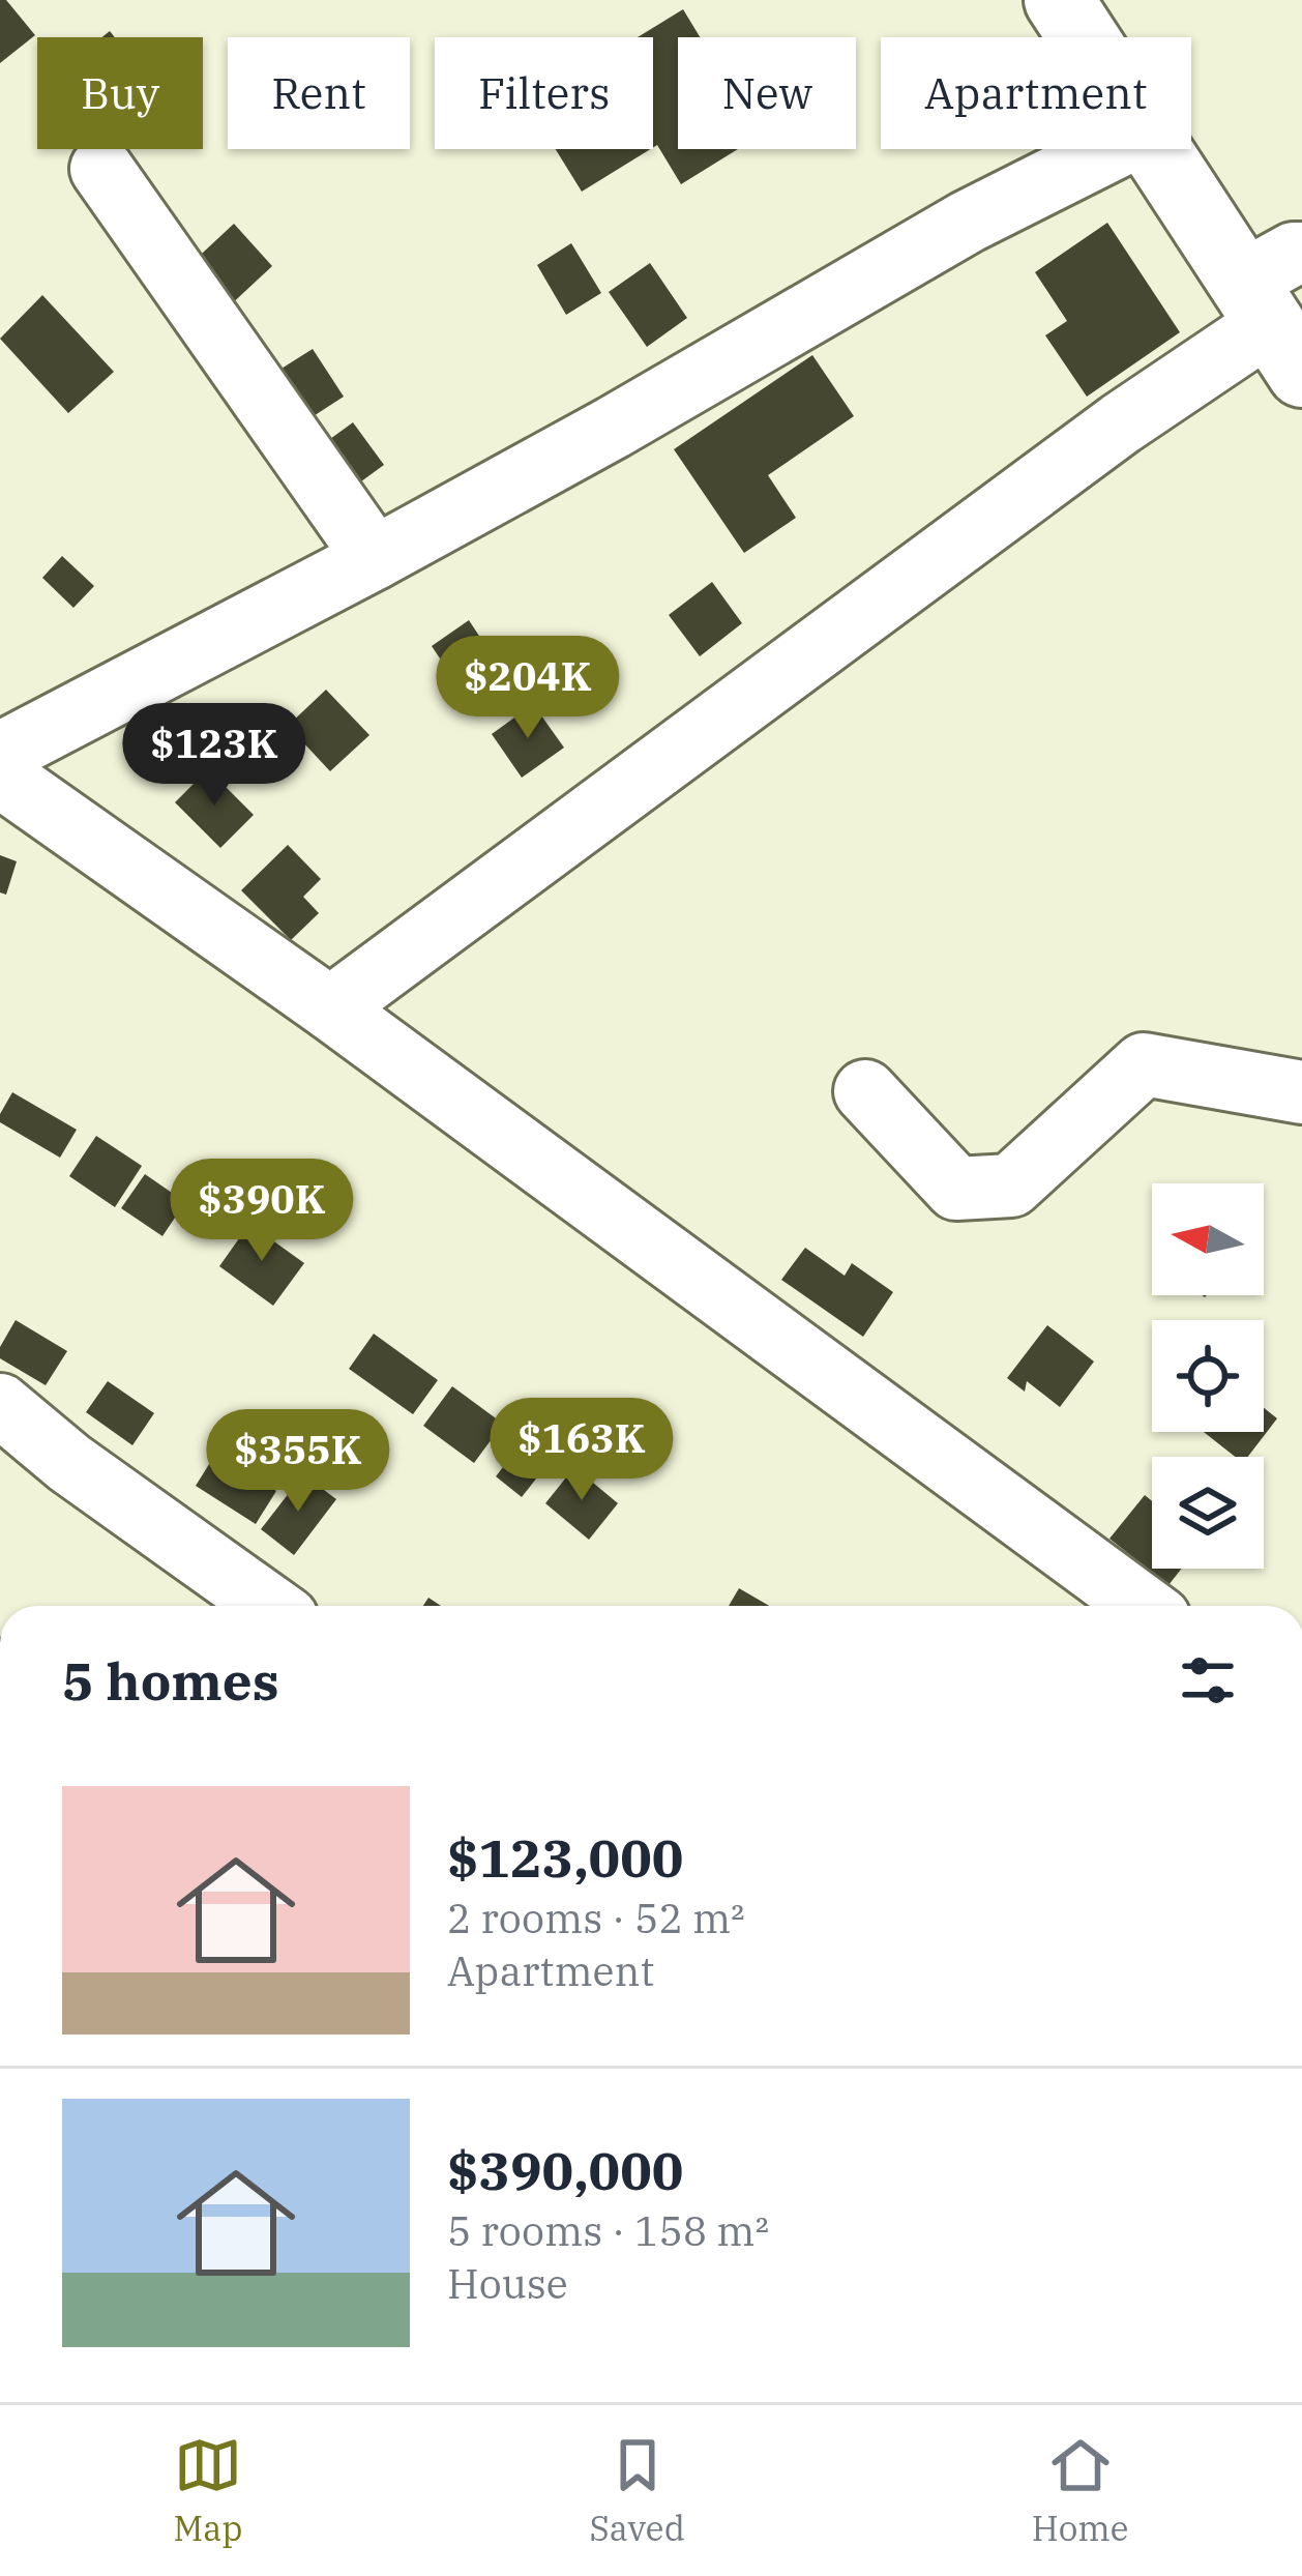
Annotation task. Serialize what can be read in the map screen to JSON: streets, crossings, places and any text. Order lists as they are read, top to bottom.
{
  "north": "left",
  "page": {
    "chip": [
      "Buy",
      "Rent",
      "Filters",
      "New",
      "Apartment"
    ],
    "price": [
      "$204K",
      "$123K",
      "$390K",
      "$163K",
      "$355K"
    ],
    "heading": "5 homes",
    "list": [
      {
        "name": "$123,000",
        "note": "2 rooms · 52 m² · Apartment"
      },
      {
        "name": "$390,000",
        "note": "5 rooms · 158 m² · House"
      }
    ],
    "tabs": ["Map", "Saved", "Home"]
  }
}
